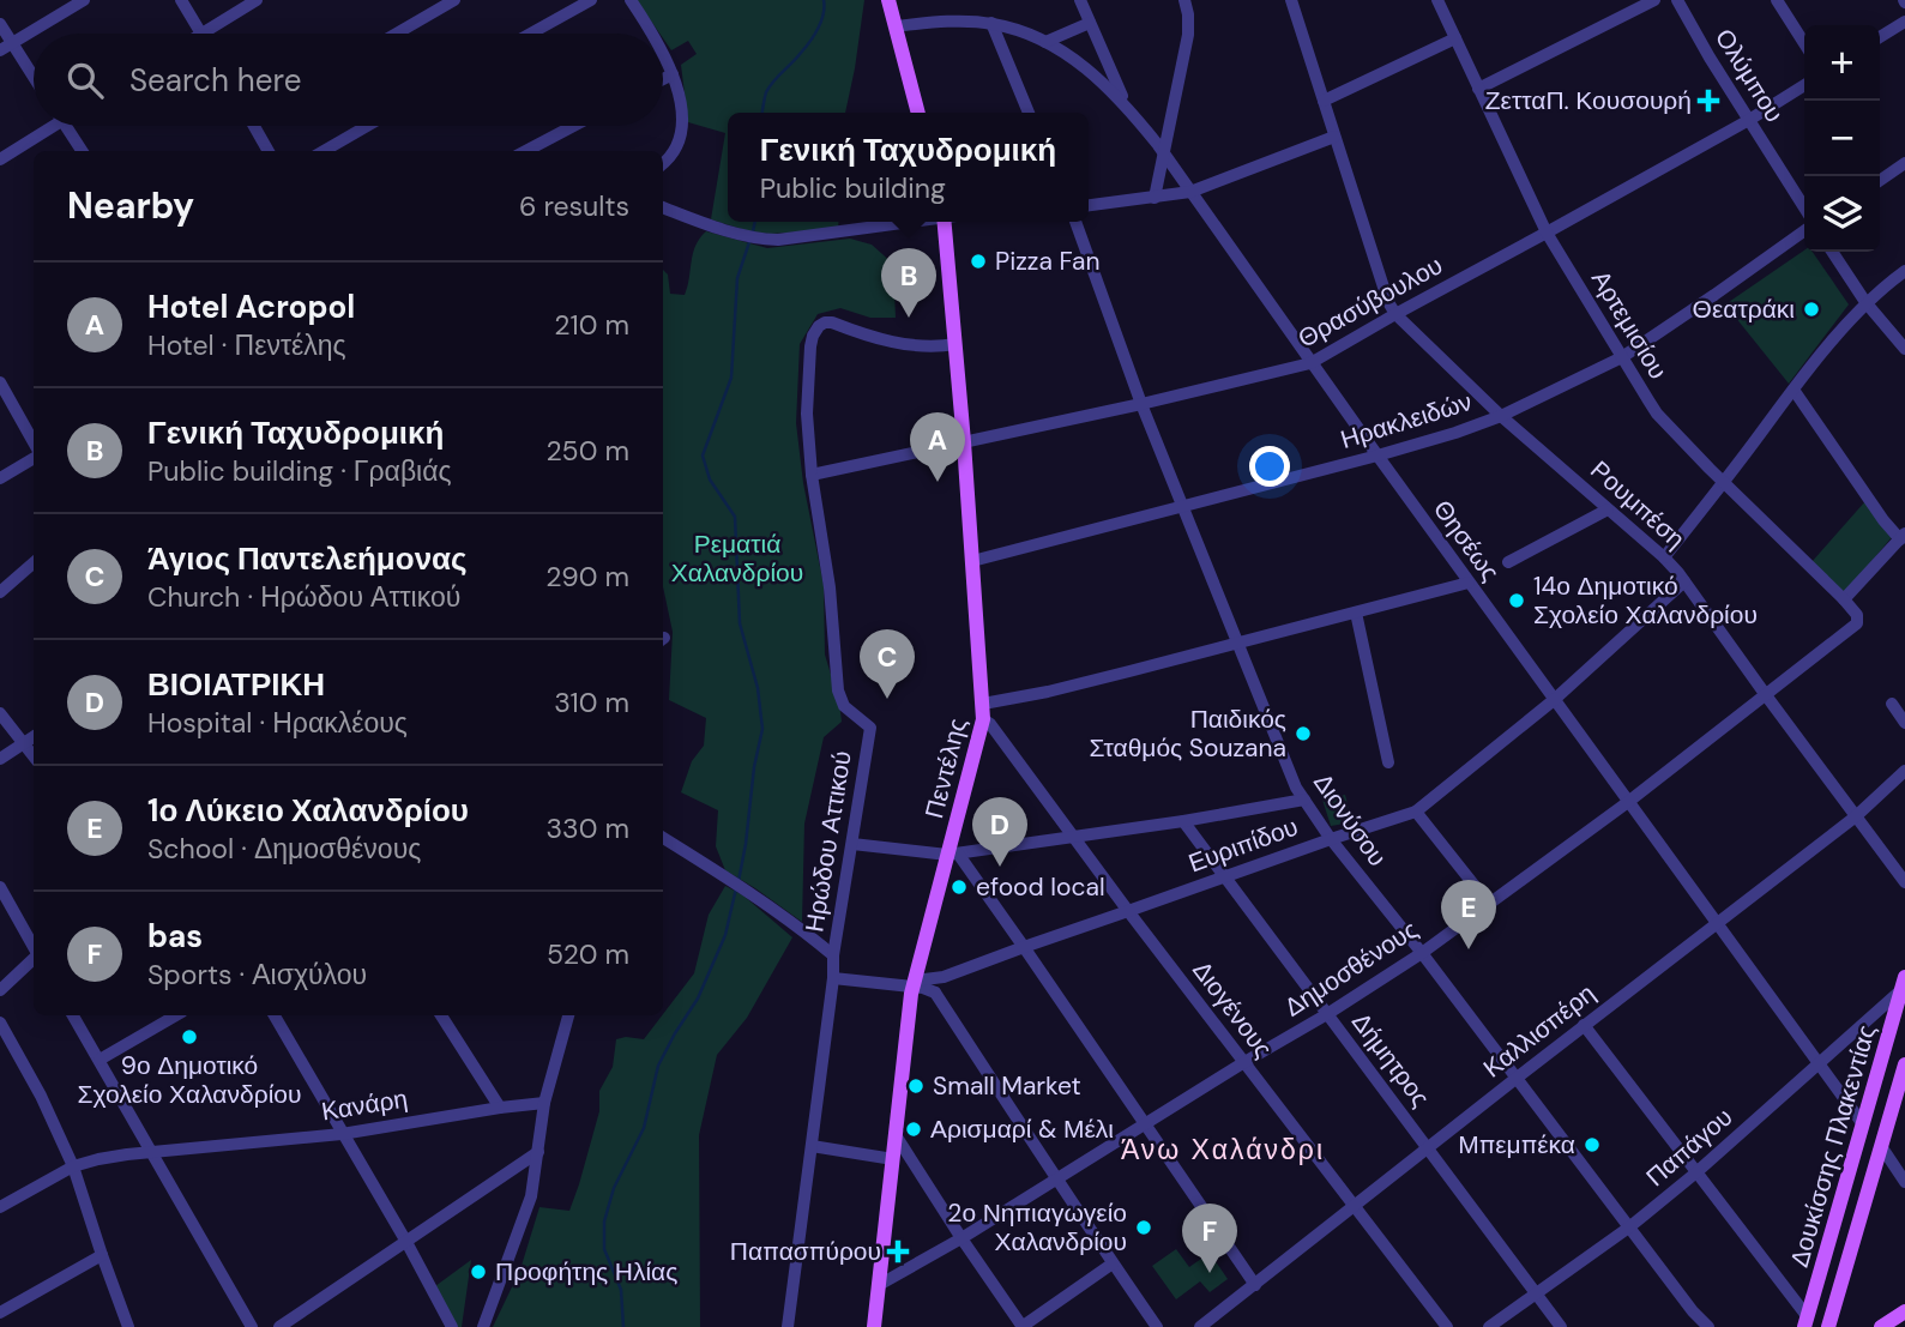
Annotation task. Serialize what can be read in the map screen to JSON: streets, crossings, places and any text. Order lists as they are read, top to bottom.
{
  "streets": {
    "main road": ["Πεντέλης", "Δουκίσσης Πλακεντίας"],
    "street": [
      "Ολύμπου",
      "Θρασύβουλου",
      "Αρτεμισίου",
      "Ηρακλειδών",
      "Ρουμπέση",
      "Θησέως",
      "Διονύσου",
      "Ηρώδου Αττικού",
      "Ευριπίδου",
      "Δημοσθένους",
      "Διογένους",
      "Καλλισπέρη",
      "Δήμητρος",
      "Κανάρη",
      "Παπάγου"
    ]
  },
  "crossings": [
    ["Ολύμπου", "Θρασύβουλου"],
    ["Θρασύβουλου", "Αρτεμισίου"],
    ["Θρασύβουλου", "Ρουμπέση"],
    ["Θρασύβουλου", "Θησέως"],
    ["Θρασύβουλου", "Πεντέλης"],
    ["Θρασύβουλου", "Διονύσου"],
    ["Θρασύβουλου", "Ηρώδου Αττικού"],
    ["Αρτεμισίου", "Ηρακλειδών"],
    ["Αρτεμισίου", "Δημοσθένους"],
    ["Ηρακλειδών", "Ρουμπέση"],
    ["Ηρακλειδών", "Θησέως"],
    ["Ηρακλειδών", "Πεντέλης"],
    ["Ηρακλειδών", "Διονύσου"],
    ["Ρουμπέση", "Ευριπίδου"],
    ["Ρουμπέση", "Δημοσθένους"],
    ["Ρουμπέση", "Καλλισπέρη"],
    ["Θησέως", "Ευριπίδου"],
    ["Θησέως", "Δημοσθένους"],
    ["Θησέως", "Καλλισπέρη"],
    ["Θησέως", "Δουκίσσης Πλακεντίας"],
    ["Θησέως", "Παπάγου"],
    ["Πεντέλης", "Ηρώδου Αττικού"],
    ["Πεντέλης", "Ευριπίδου"],
    ["Πεντέλης", "Δημοσθένους"],
    ["Πεντέλης", "Διογένους"],
    ["Διονύσου", "Ευριπίδου"],
    ["Διονύσου", "Δημοσθένους"],
    ["Διονύσου", "Καλλισπέρη"],
    ["Διονύσου", "Παπάγου"],
    ["Ευριπίδου", "Διογένους"],
    ["Ευριπίδου", "Δήμητρος"],
    ["Δημοσθένους", "Διογένους"],
    ["Δημοσθένους", "Δήμητρος"],
    ["Διογένους", "Καλλισπέρη"],
    ["Καλλισπέρη", "Δήμητρος"],
    ["Δήμητρος", "Παπάγου"],
    ["Δουκίσσης Πλακεντίας", "Παπάγου"]
  ],
  "districts": ["Άνω Χαλάνδρι"],
  "parks": ["Ρεματιά Χαλανδρίου"],
  "places": {
    "health": ["ΖετταΠ. Κουσουρή", "Παπασπύρου"],
    "other": [
      "Pizza Fan",
      "Θεατράκι",
      "14ο Δημοτικό Σχολείο Χαλανδρίου",
      "Παιδικός Σταθμός Souzana",
      "efood local",
      "9ο Δημοτικό Σχολείο Χαλανδρίου",
      "Small Market",
      "Αρισμαρί & Μέλι",
      "Μπεμπέκα",
      "2ο Νηπιαγωγείο Χαλανδρίου",
      "Προφήτης Ηλίας"
    ]
  },
  "page": {
    "map_buttons": ["+", "−"],
    "search": "Search here",
    "popup": ["Γενική Ταχυδρομική", "Public building"],
    "heading": ["Nearby", "6 results"],
    "pins": [
      "B",
      "A",
      "C",
      "D",
      "E",
      "F"
    ],
    "list": [
      {
        "mark": "A",
        "name": "Hotel Acropol",
        "note": "Hotel · Πεντέλης",
        "value": "210 m"
      },
      {
        "mark": "B",
        "name": "Γενική Ταχυδρομική",
        "note": "Public building · Γραβιάς",
        "value": "250 m"
      },
      {
        "mark": "C",
        "name": "Άγιος Παντελεήμονας",
        "note": "Church · Ηρώδου Αττικού",
        "value": "290 m"
      },
      {
        "mark": "D",
        "name": "ΒΙΟΙΑΤΡΙΚΗ",
        "note": "Hospital · Ηρακλέους",
        "value": "310 m"
      },
      {
        "mark": "E",
        "name": "1ο Λύκειο Χαλανδρίου",
        "note": "School · Δημοσθένους",
        "value": "330 m"
      },
      {
        "mark": "F",
        "name": "bas",
        "note": "Sports · Αισχύλου",
        "value": "520 m"
      }
    ]
  }
}
